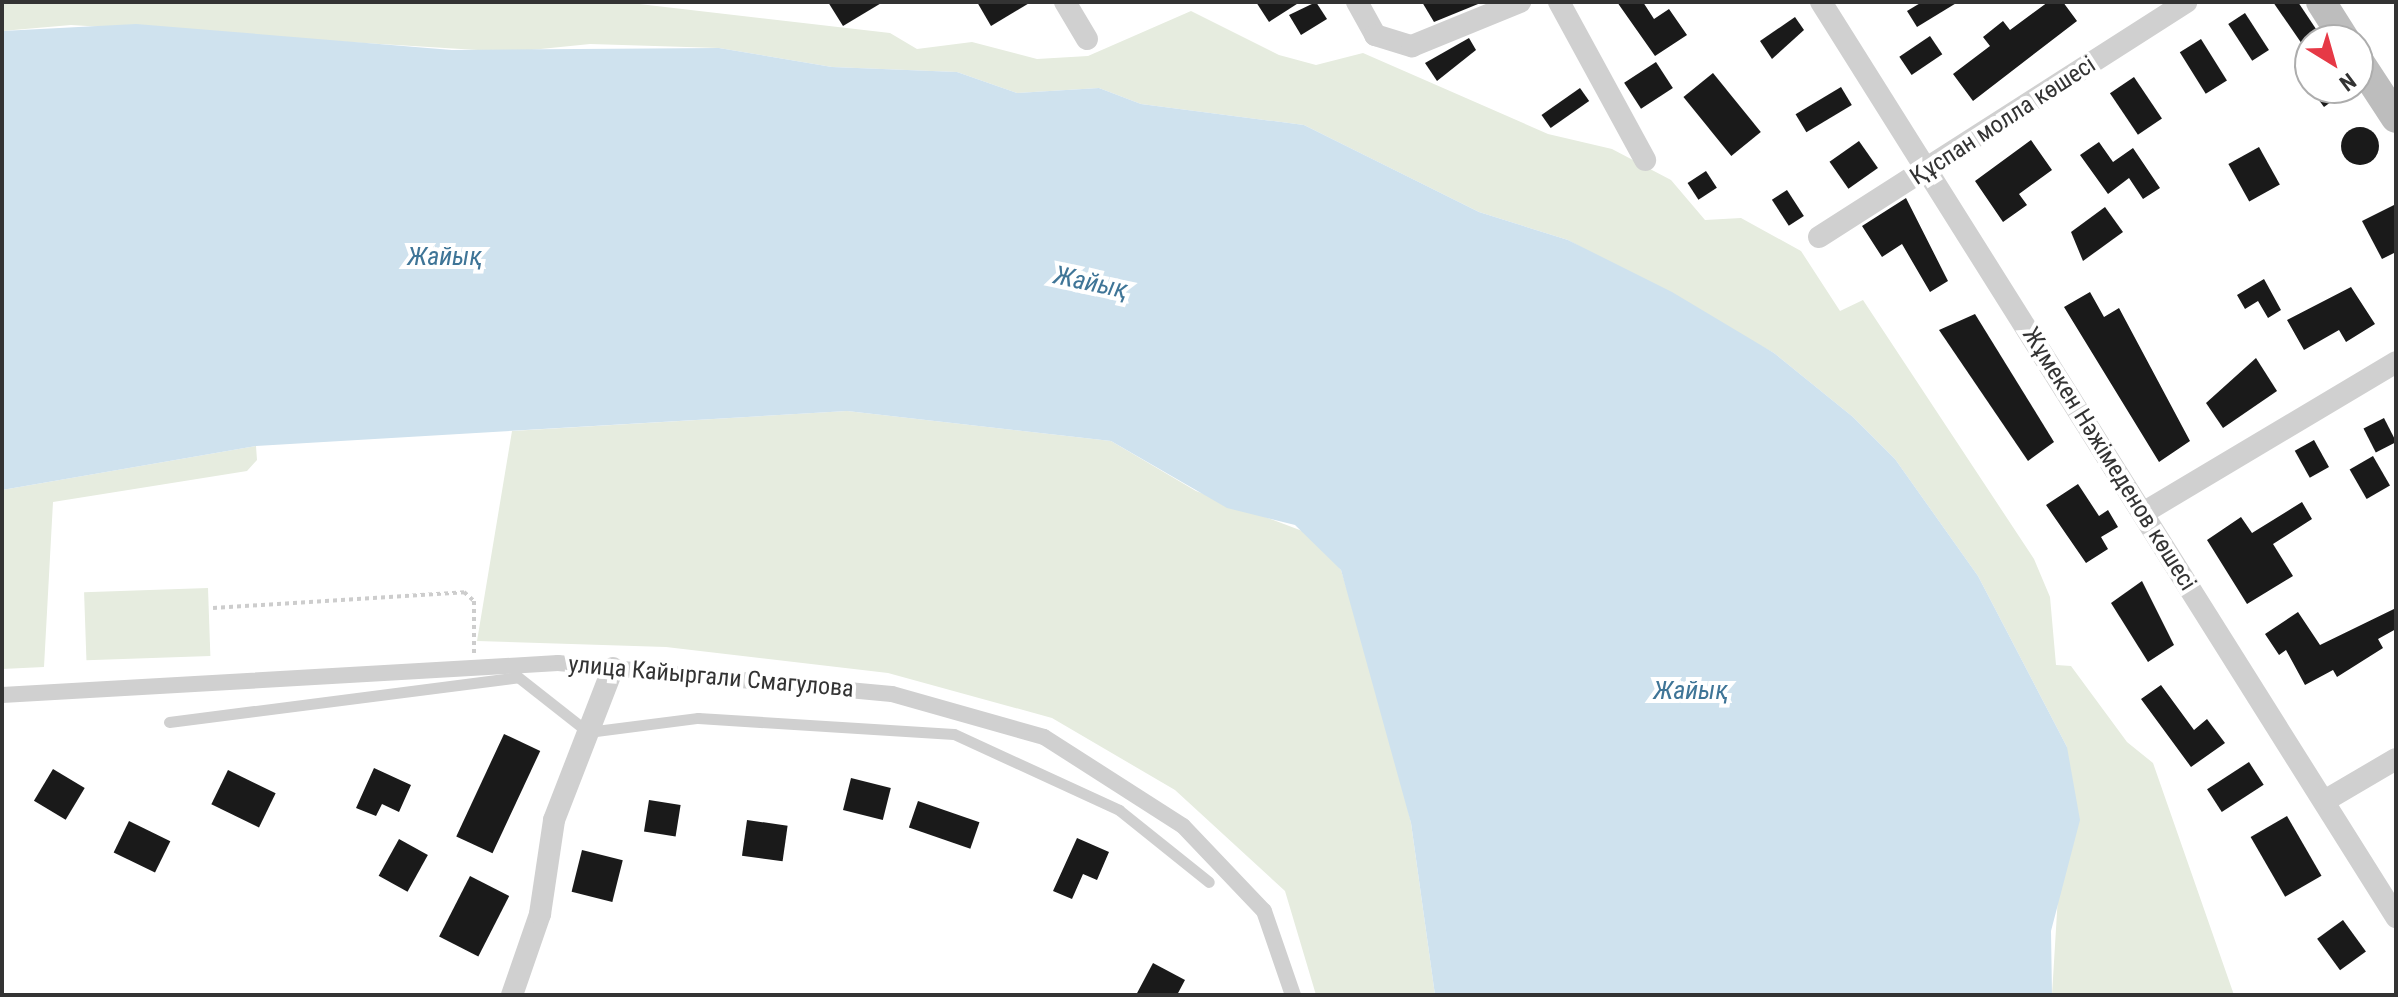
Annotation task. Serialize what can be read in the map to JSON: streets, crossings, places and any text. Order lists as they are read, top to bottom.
{
  "streets": {
    "street": ["Құспан молла көшесі", "Жұмекен Нәжімеденов көшесі", "улица Кайыргали Смагулова"]
  },
  "crossings": [
    ["Құспан молла көшесі", "Жұмекен Нәжімеденов көшесі"]
  ],
  "water": ["Жайық"],
  "north": "bottom right"
}
